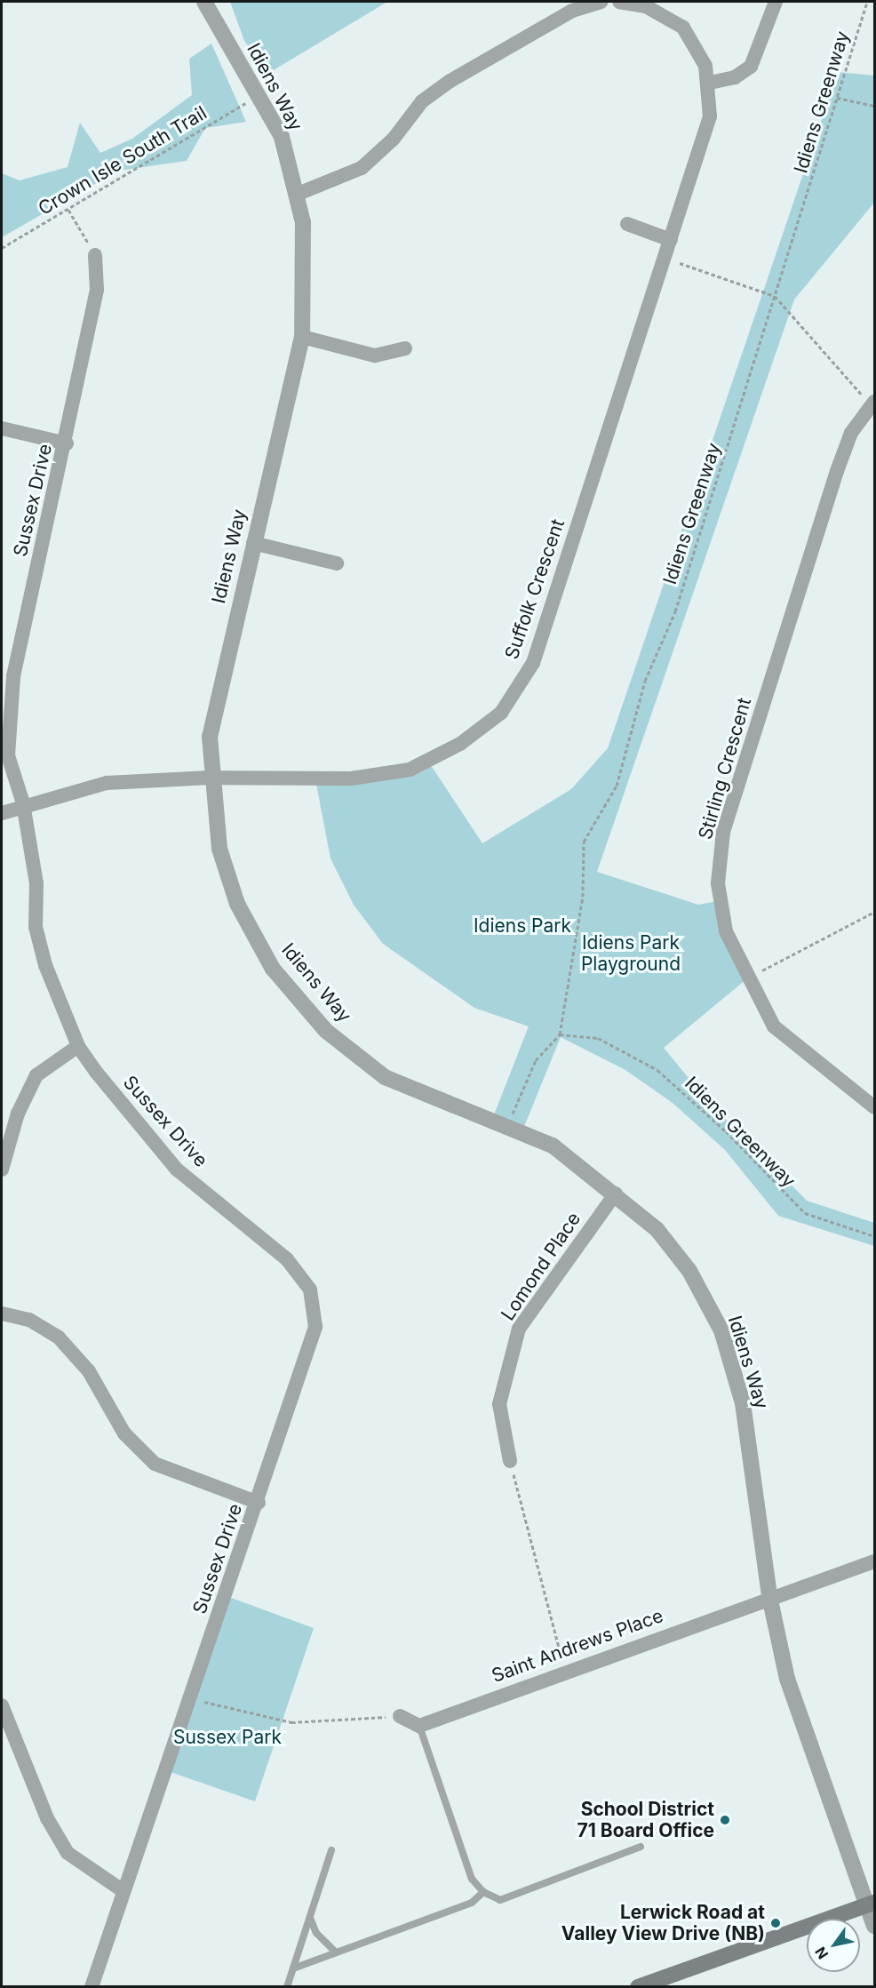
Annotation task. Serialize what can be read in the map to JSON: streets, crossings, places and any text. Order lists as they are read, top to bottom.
{
  "streets": {
    "street": [
      "Idiens Way",
      "Sussex Drive",
      "Suffolk Crescent",
      "Stirling Crescent",
      "Lomond Place",
      "Saint Andrews Place"
    ],
    "path": ["Idiens Greenway", "Crown Isle South Trail"]
  },
  "crossings": [
    ["Idiens Way", "Crown Isle South Trail"],
    ["Idiens Way", "Suffolk Crescent"],
    ["Idiens Way", "Lomond Place"],
    ["Idiens Way", "Saint Andrews Place"],
    ["Sussex Drive", "Suffolk Crescent"]
  ],
  "parks": ["Idiens Park", "Idiens Park Playground", "Sussex Park"],
  "places": ["School District 71 Board Office", "Lerwick Road at Valley View Drive (NB)"],
  "north": "bottom left"
}
